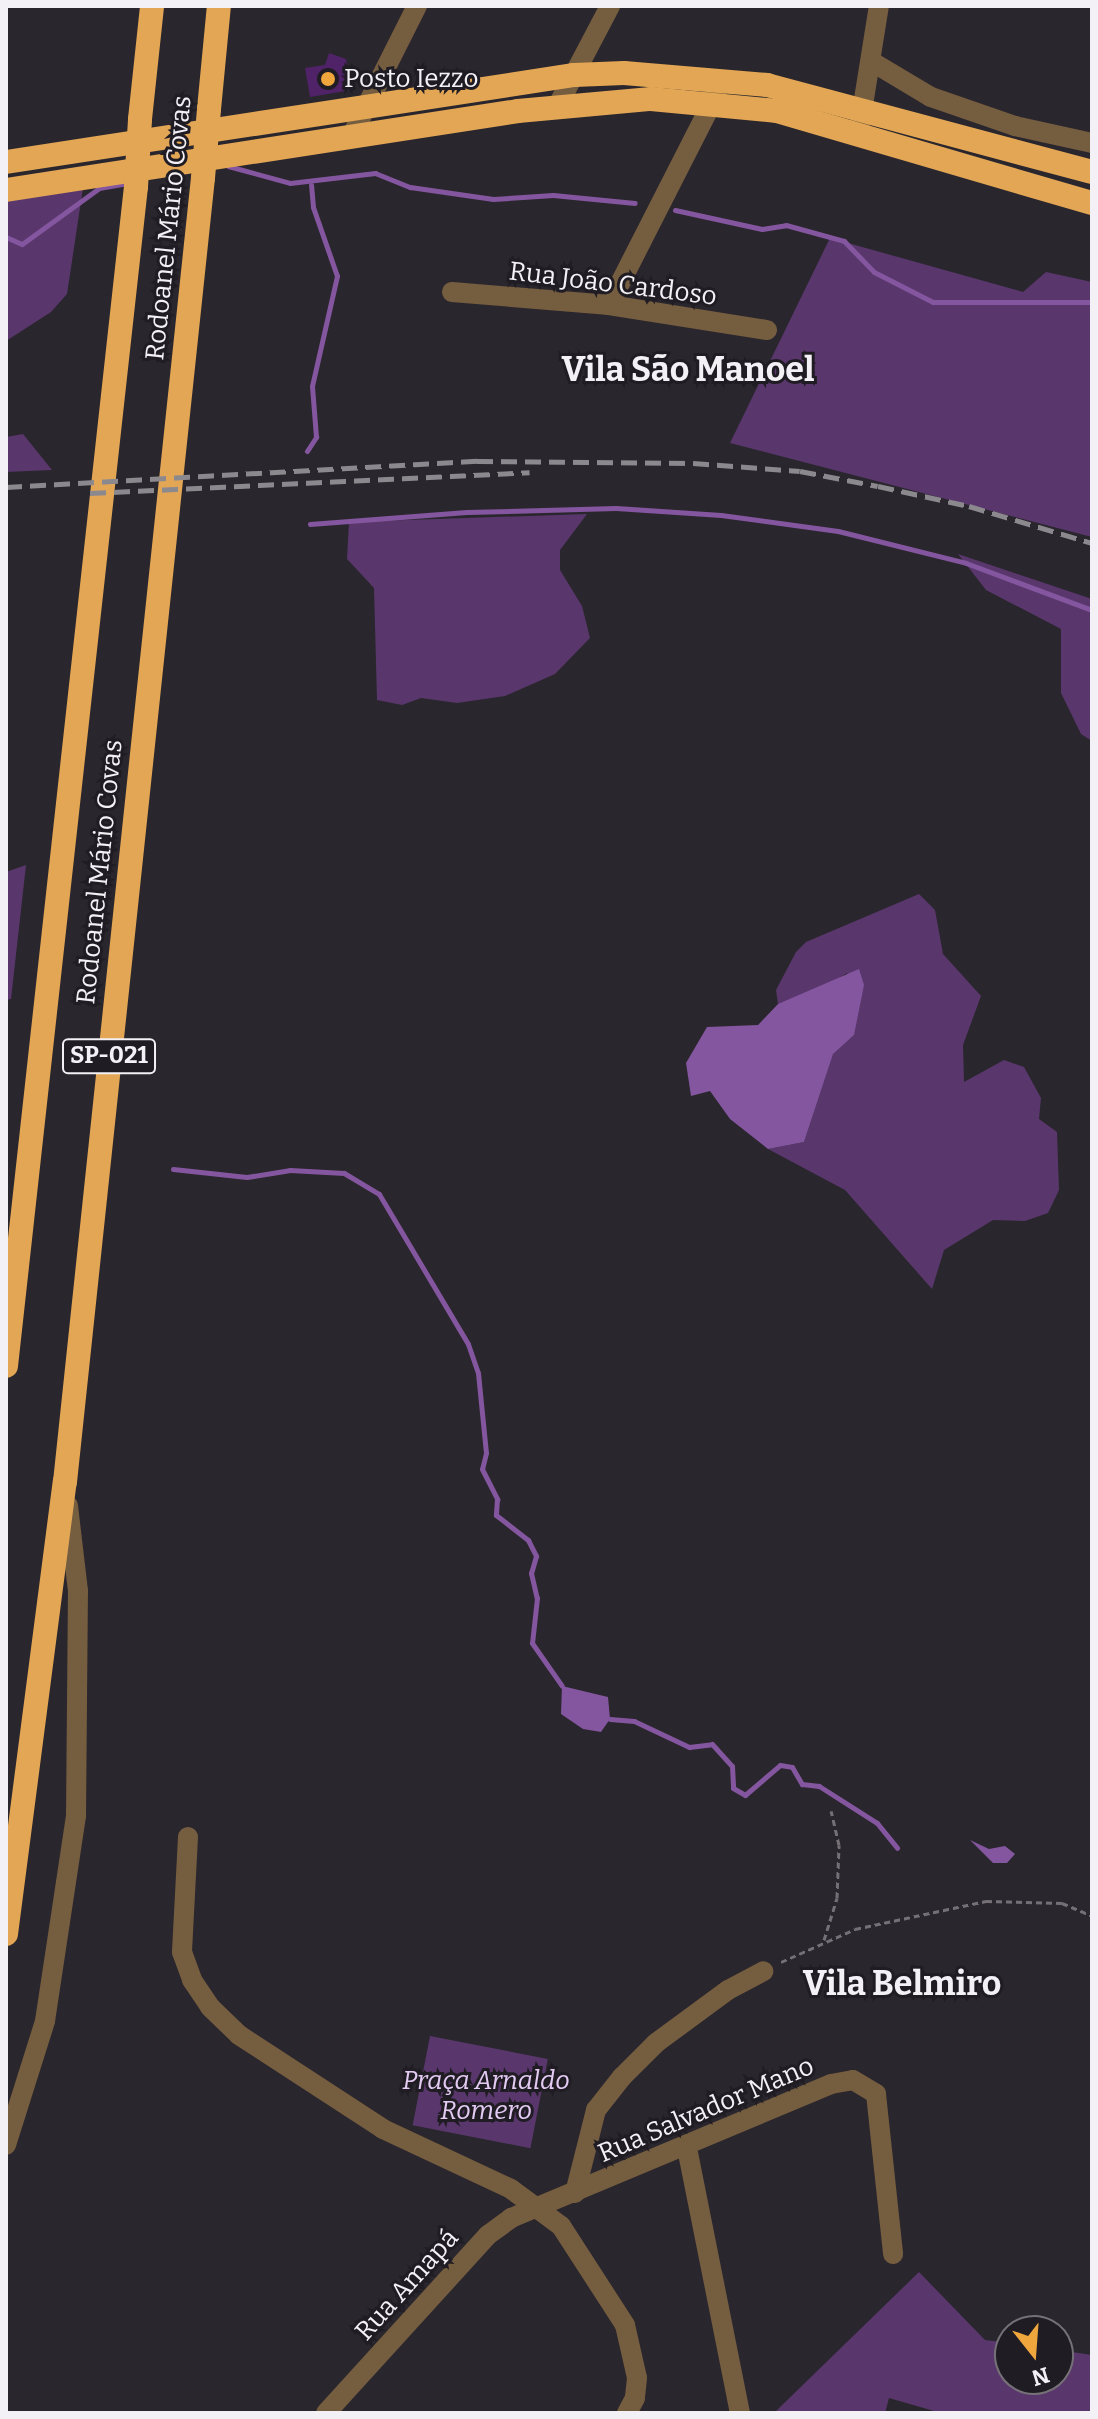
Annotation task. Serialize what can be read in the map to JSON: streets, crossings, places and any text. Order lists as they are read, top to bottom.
{
  "streets": {
    "highway": ["Rodoanel Mário Covas", "SP-021"],
    "street": ["Rua João Cardoso", "Rua Salvador Mano", "Rua Amapá"]
  },
  "crossings": [
    ["Rua Salvador Mano", "Rua Amapá"]
  ],
  "districts": ["Vila São Manoel", "Vila Belmiro"],
  "parks": ["Praça Arnaldo Romero"],
  "places": ["Posto Iezzo"],
  "north": "bottom"
}
